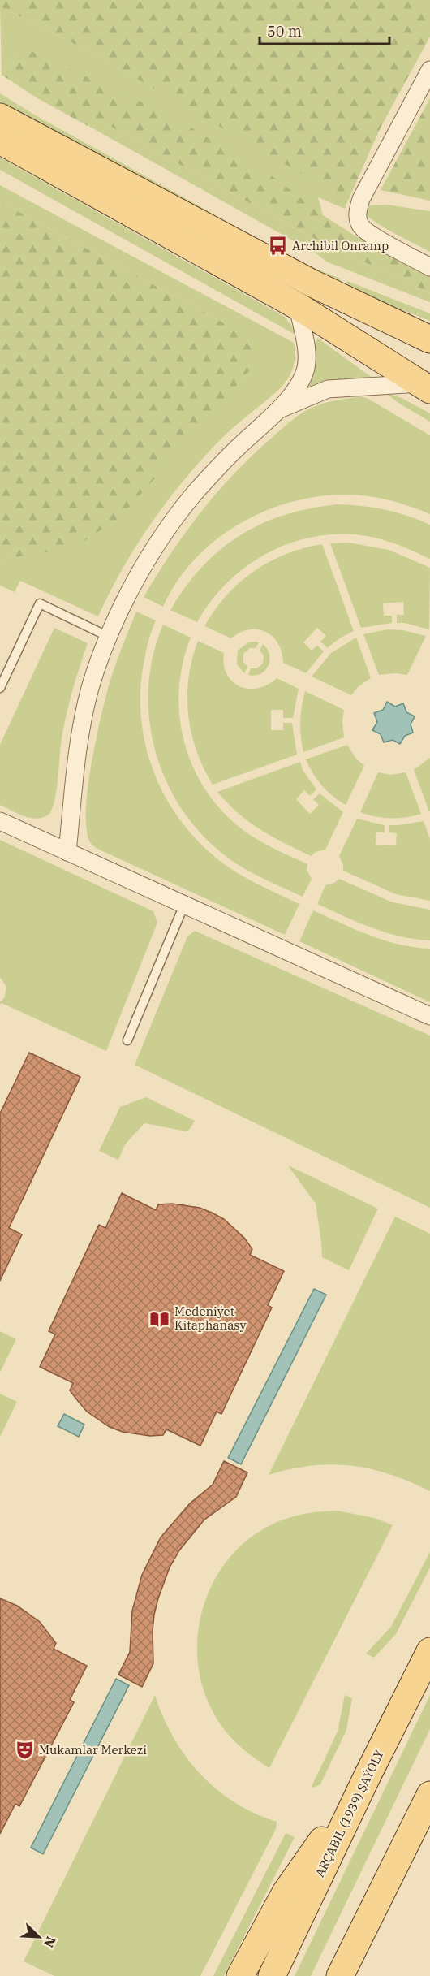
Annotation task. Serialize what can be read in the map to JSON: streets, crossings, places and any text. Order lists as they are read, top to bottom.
{
  "streets": {
    "main road": ["ARÇABIL (1939) ŞAÝOLY"]
  },
  "places": {
    "bus stop": ["Archibil Onramp"],
    "library": ["Medeniýet Kitaphanasy"],
    "theatre": ["Mukamlar Merkezi"]
  },
  "scale_bar": "50 m",
  "north": "bottom right"
}
